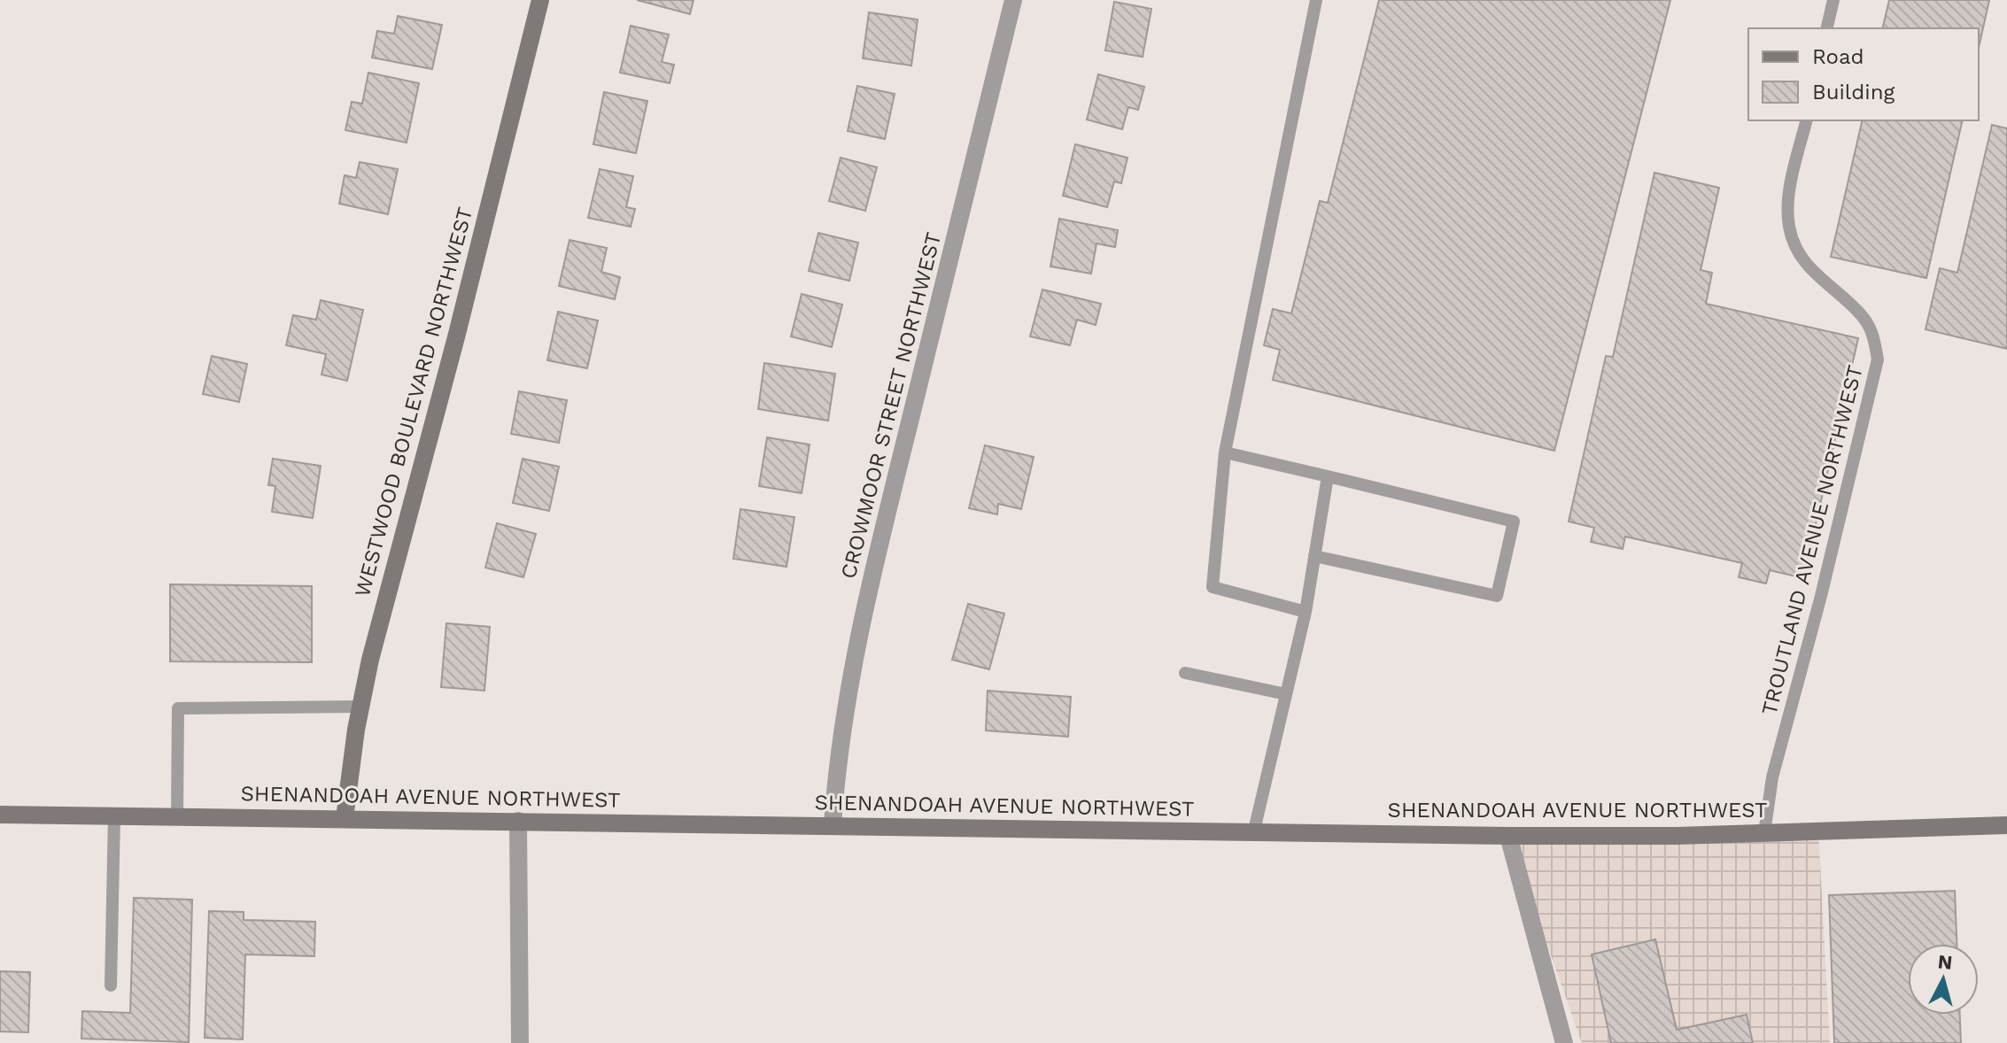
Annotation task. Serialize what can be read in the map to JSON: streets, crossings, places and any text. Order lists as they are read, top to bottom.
{
  "streets": {
    "main road": ["WESTWOOD BOULEVARD NORTHWEST", "SHENANDOAH AVENUE NORTHWEST"],
    "street": ["CROWMOOR STREET NORTHWEST"],
    "lane": ["TROUTLAND AVENUE NORTHWEST"]
  },
  "crossings": [
    ["WESTWOOD BOULEVARD NORTHWEST", "SHENANDOAH AVENUE NORTHWEST"],
    ["CROWMOOR STREET NORTHWEST", "SHENANDOAH AVENUE NORTHWEST"],
    ["TROUTLAND AVENUE NORTHWEST", "SHENANDOAH AVENUE NORTHWEST"]
  ],
  "legend": ["Road", "Building"],
  "north": "top"
}
